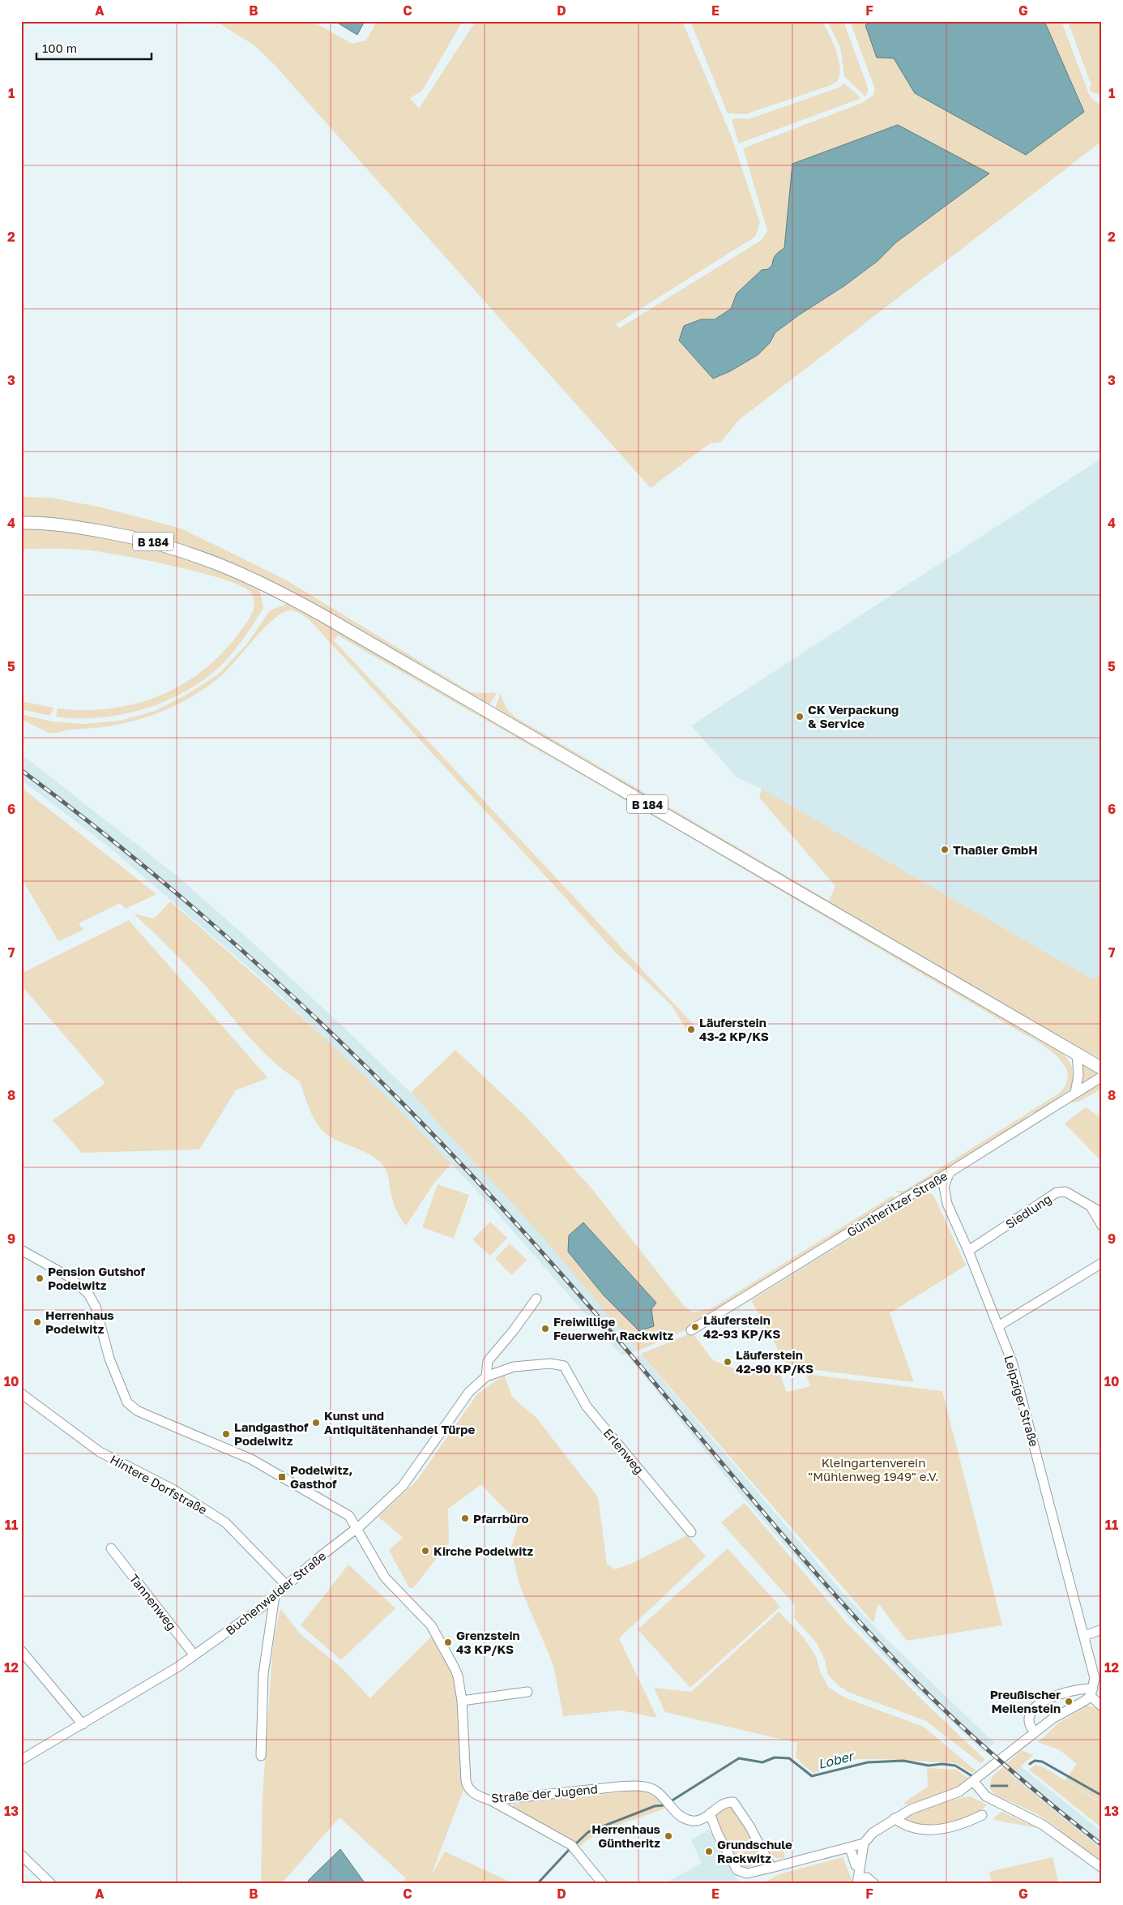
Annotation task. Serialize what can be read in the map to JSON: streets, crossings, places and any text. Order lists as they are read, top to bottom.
{
  "streets": {
    "main road": ["B 184"],
    "street": [
      "Güntheritzer Straße",
      "Siedlung",
      "Leipziger Straße",
      "Erlenweg",
      "Hintere Dorfstraße",
      "Buchenwalder Straße",
      "Tannenweg",
      "Straße der Jugend"
    ]
  },
  "crossings": [
    ["Güntheritzer Straße", "Leipziger Straße"],
    ["Siedlung", "Leipziger Straße"],
    ["Erlenweg", "Buchenwalder Straße"],
    ["Hintere Dorfstraße", "Buchenwalder Straße"],
    ["Buchenwalder Straße", "Tannenweg"],
    ["Buchenwalder Straße", "Straße der Jugend"]
  ],
  "water": ["Lober"],
  "parks": ["Kleingartenverein \"Mühlenweg 1949\" e.V."],
  "places": {
    "other": [
      "CK Verpackung & Service",
      "Thaßler GmbH",
      "Läuferstein 43-2 KP/KS",
      "Pension Gutshof Podelwitz",
      "Herrenhaus Podelwitz",
      "Läuferstein 42-93 KP/KS",
      "Freiwillige Feuerwehr Rackwitz",
      "Läuferstein 42-90 KP/KS",
      "Kunst und Antiquitätenhandel Türpe",
      "Landgasthof Podelwitz",
      "Pfarrbüro",
      "Kirche Podelwitz",
      "Grenzstein 43 KP/KS",
      "Preußischer Meilenstein",
      "Herrenhaus Güntheritz",
      "Grundschule Rackwitz"
    ],
    "transit": ["Podelwitz, Gasthof"]
  },
  "scale_bar": "100 m",
  "grid": {
    "columns": [
      "A",
      "B",
      "C",
      "D",
      "E",
      "F",
      "G"
    ],
    "rows": [
      "1",
      "2",
      "3",
      "4",
      "5",
      "6",
      "7",
      "8",
      "9",
      "10",
      "11",
      "12",
      "13"
    ]
  }
}
